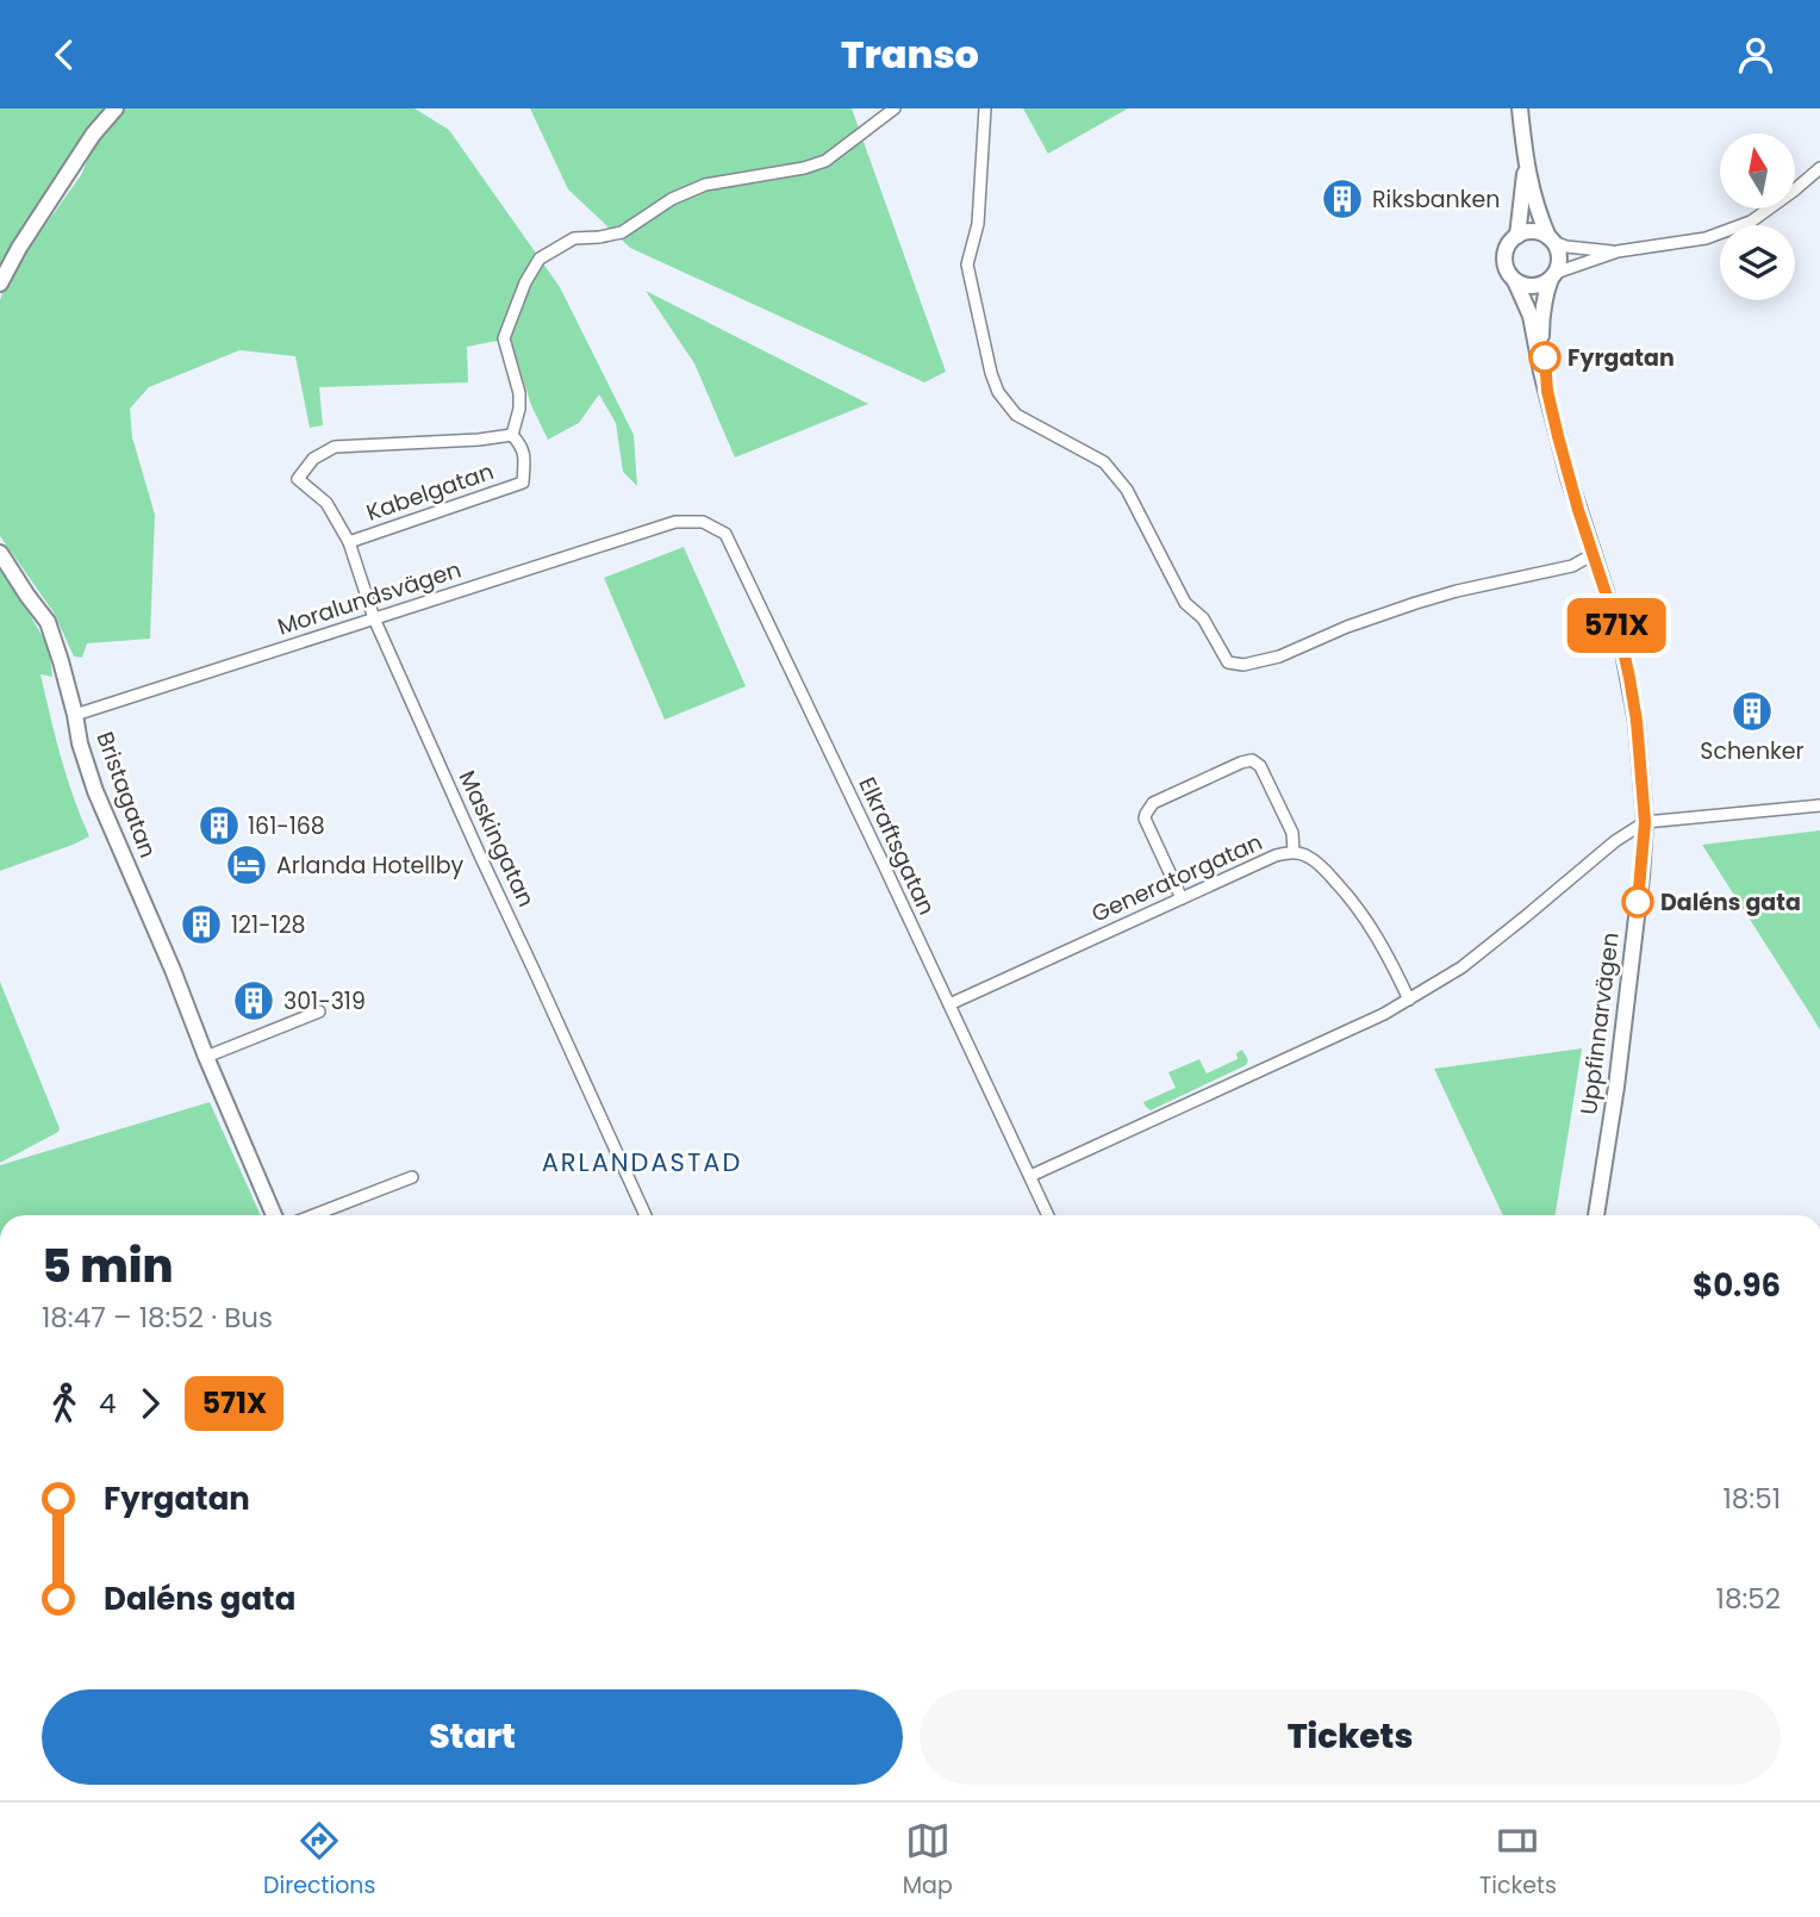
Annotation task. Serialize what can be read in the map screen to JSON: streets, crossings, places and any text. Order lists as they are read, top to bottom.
{
  "streets": {
    "street": [
      "Kabelgatan",
      "Moralundsvägen",
      "Bristagatan",
      "Maskingatan",
      "Elkraftsgatan",
      "Generatorgatan",
      "Uppfinnarvägen"
    ]
  },
  "crossings": [
    ["Kabelgatan", "Maskingatan"],
    ["Moralundsvägen", "Bristagatan"],
    ["Moralundsvägen", "Maskingatan"],
    ["Moralundsvägen", "Elkraftsgatan"],
    ["Elkraftsgatan", "Generatorgatan"]
  ],
  "districts": ["ARLANDASTAD"],
  "places": {
    "building": [
      "Riksbanken",
      "Schenker",
      "161-168",
      "121-128",
      "301-319"
    ],
    "other": ["Fyrgatan", "Daléns gata"],
    "hotel": ["Arlanda Hotellby"]
  },
  "lines": ["bus line 571X"],
  "north": "top",
  "page": {
    "header": "Transo",
    "on_map": "571X",
    "heading": ["5 min", "18:47 – 18:52 · Bus", "$0.96"],
    "legs": ["4", "571X"],
    "list": [
      {
        "name": "Fyrgatan",
        "value": "18:51"
      },
      {
        "name": "Daléns gata",
        "value": "18:52"
      }
    ],
    "buttons": ["Start", "Tickets"],
    "tabs": ["Directions", "Map", "Tickets"]
  }
}
